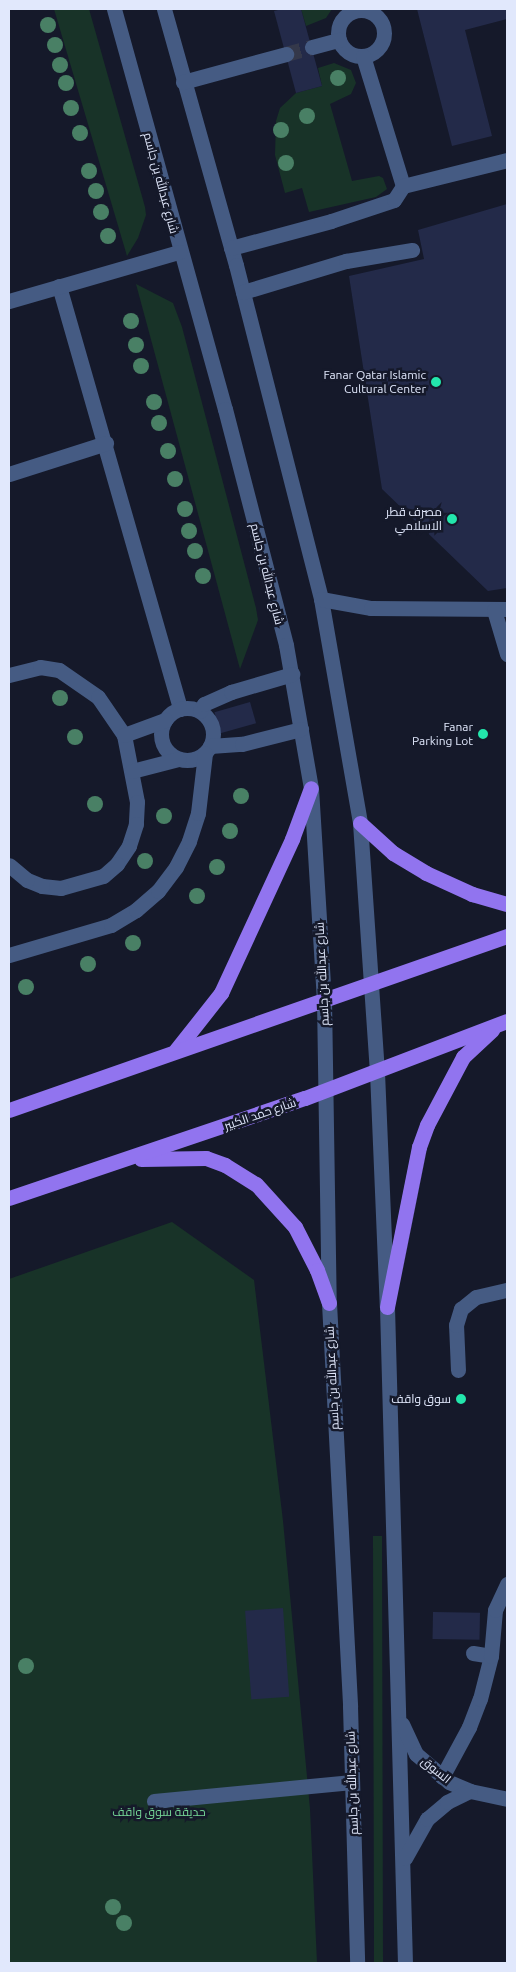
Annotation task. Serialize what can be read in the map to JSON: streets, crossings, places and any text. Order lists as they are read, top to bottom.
{
  "streets": {
    "main road": ["شارع حمد الكبير"],
    "street": ["شارع عبدالله بن جاسم", "السوق"]
  },
  "crossings": [
    ["شارع عبدالله بن جاسم", "شارع حمد الكبير"]
  ],
  "parks": ["حديقة سوق واقف"],
  "places": [
    "Fanar Qatar Islamic Cultural Center",
    "مصرف قطر الاسلامي",
    "Fanar Parking Lot",
    "سوق واقف"
  ]
}
